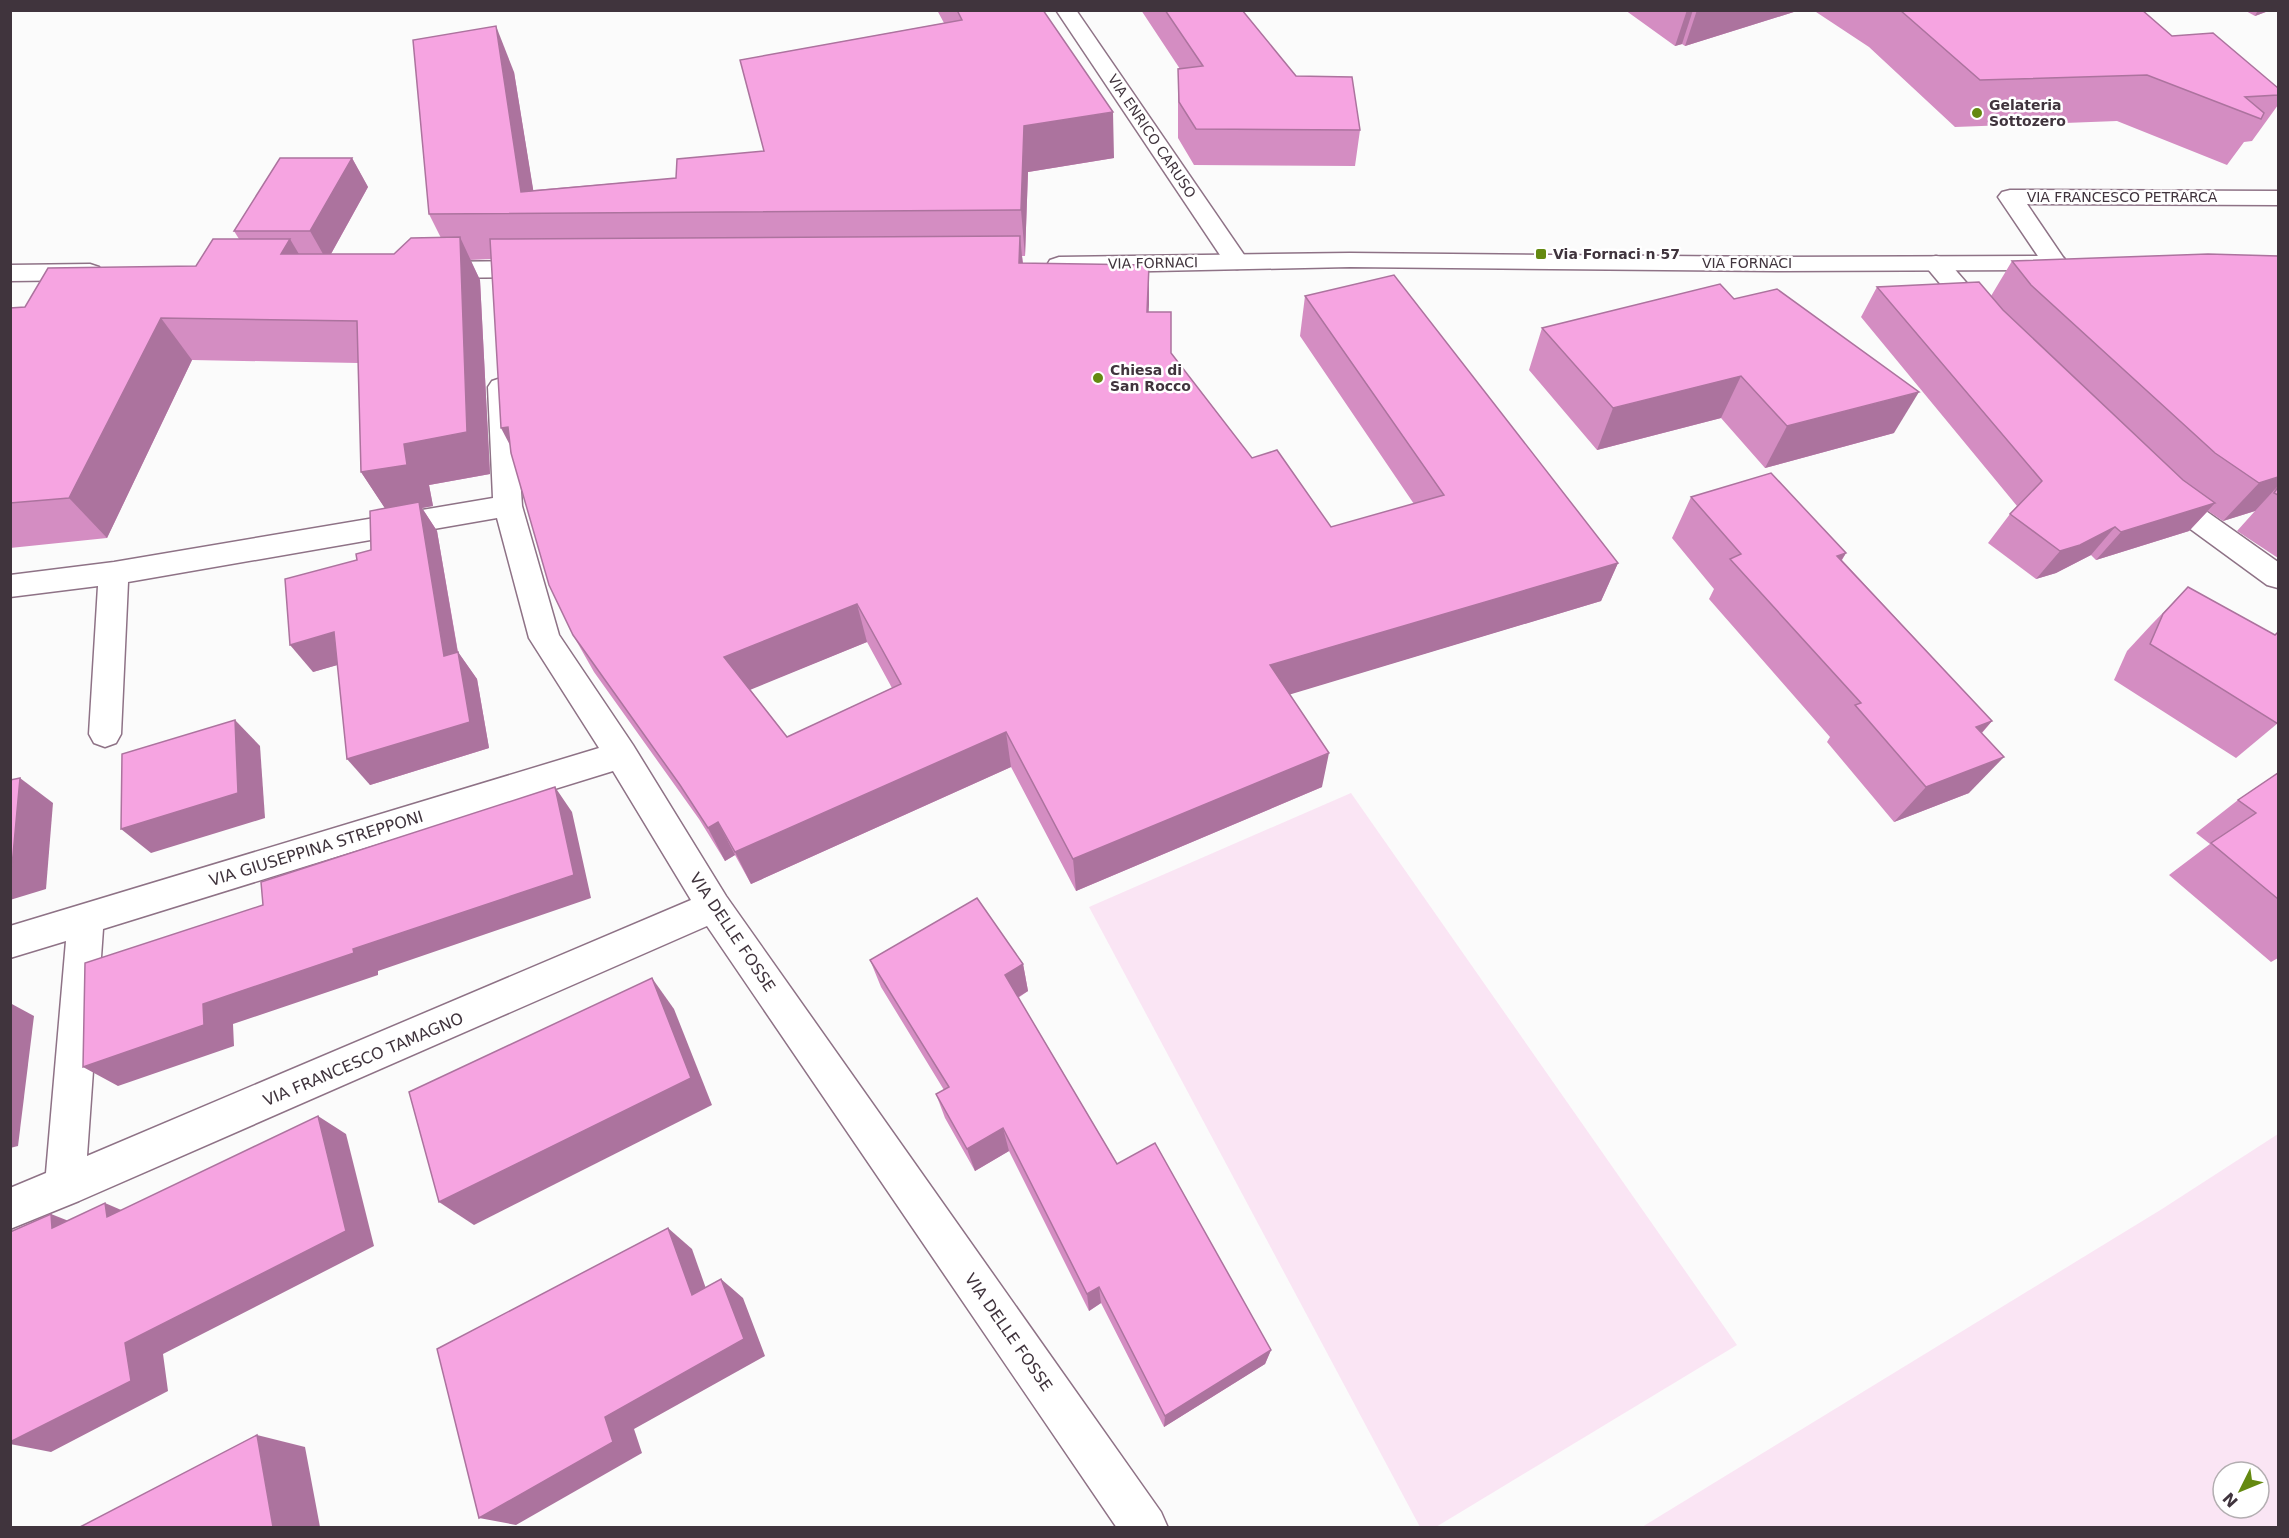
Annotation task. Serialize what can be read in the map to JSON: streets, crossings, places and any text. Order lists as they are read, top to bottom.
{
  "streets": {
    "street": [
      "VIA ENRICO CARUSO",
      "VIA FRANCESCO PETRARCA",
      "VIA FORNACI",
      "VIA GIUSEPPINA STREPPONI",
      "VIA DELLE FOSSE",
      "VIA FRANCESCO TAMAGNO"
    ]
  },
  "crossings": [
    ["VIA ENRICO CARUSO", "VIA FORNACI"],
    ["VIA FRANCESCO PETRARCA", "VIA FORNACI"],
    ["VIA GIUSEPPINA STREPPONI", "VIA DELLE FOSSE"],
    ["VIA DELLE FOSSE", "VIA FRANCESCO TAMAGNO"]
  ],
  "places": {
    "other": ["Gelateria Sottozero", "Chiesa di San Rocco"],
    "transit": ["Via Fornaci n 57"]
  },
  "north": "bottom left"
}
